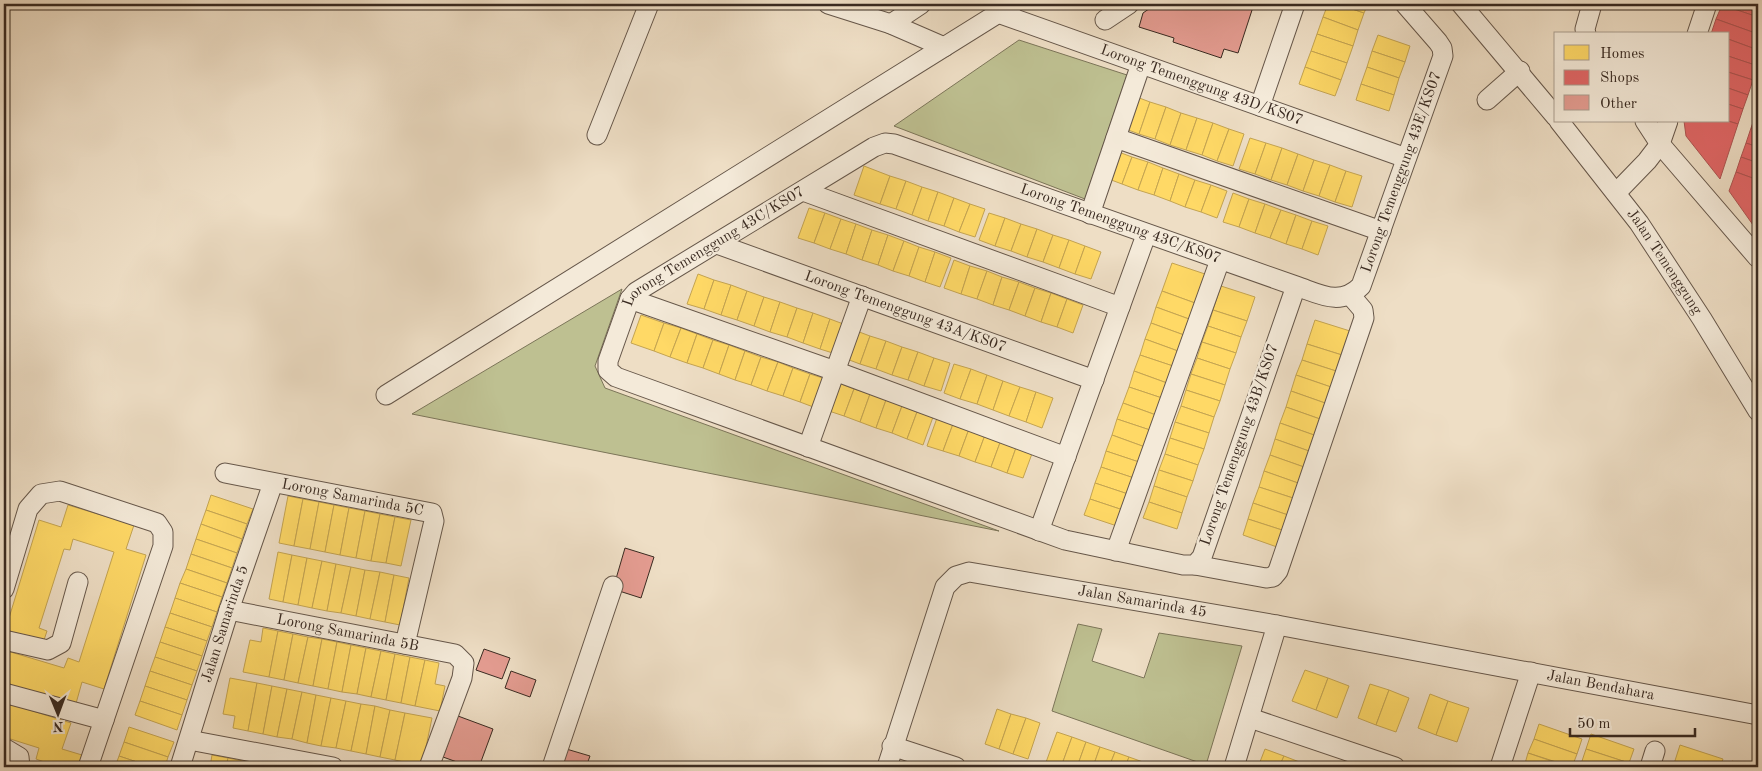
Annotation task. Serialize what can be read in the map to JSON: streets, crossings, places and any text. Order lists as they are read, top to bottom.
{
  "streets": {
    "street": [
      "Lorong Temenggung 43D/KS07",
      "Lorong Temenggung 43E/KS07",
      "Lorong Temenggung 43C/KS07",
      "Jalan Temenggung",
      "Lorong Temenggung 43A/KS07",
      "Lorong Temenggung 43B/KS07",
      "Lorong Samarinda 5C",
      "Jalan Samarinda 45",
      "Jalan Samarinda 5",
      "Lorong Samarinda 5B",
      "Jalan Bendahara"
    ]
  },
  "crossings": [
    ["Lorong Temenggung 43D/KS07", "Lorong Temenggung 43E/KS07"],
    ["Lorong Temenggung 43C/KS07", "Lorong Temenggung 43A/KS07"],
    ["Lorong Temenggung 43C/KS07", "Lorong Temenggung 43B/KS07"],
    ["Lorong Samarinda 5C", "Jalan Samarinda 5"],
    ["Lorong Samarinda 5C", "Lorong Samarinda 5B"],
    ["Jalan Samarinda 45", "Jalan Bendahara"],
    ["Jalan Samarinda 5", "Lorong Samarinda 5B"]
  ],
  "legend": ["Homes", "Shops", "Other"],
  "scale_bar": "50 m",
  "north": "bottom"
}
